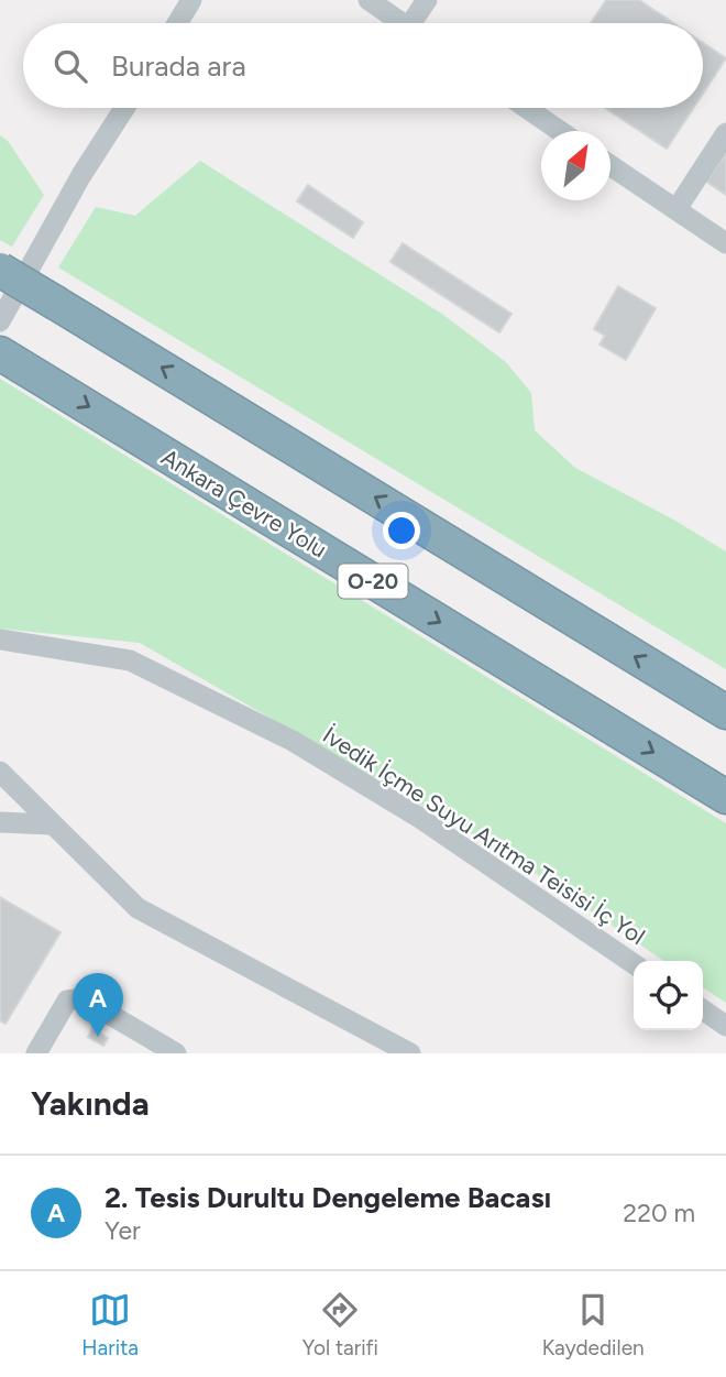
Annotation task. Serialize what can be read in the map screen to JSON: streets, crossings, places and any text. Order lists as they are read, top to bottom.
{
  "streets": {
    "highway": ["Ankara Çevre Yolu", "O-20"],
    "street": ["İvedik İçme Suyu Arıtma Teisisi İç Yol"]
  },
  "north": "top right",
  "page": {
    "search": "Burada ara",
    "pins": "A",
    "heading": "Yakında",
    "list": [
      {
        "mark": "A",
        "name": "2. Tesis Durultu Dengeleme Bacası",
        "note": "Yer",
        "value": "220 m"
      }
    ],
    "nav": ["Harita", "Yol tarifi", "Kaydedilen"]
  }
}
